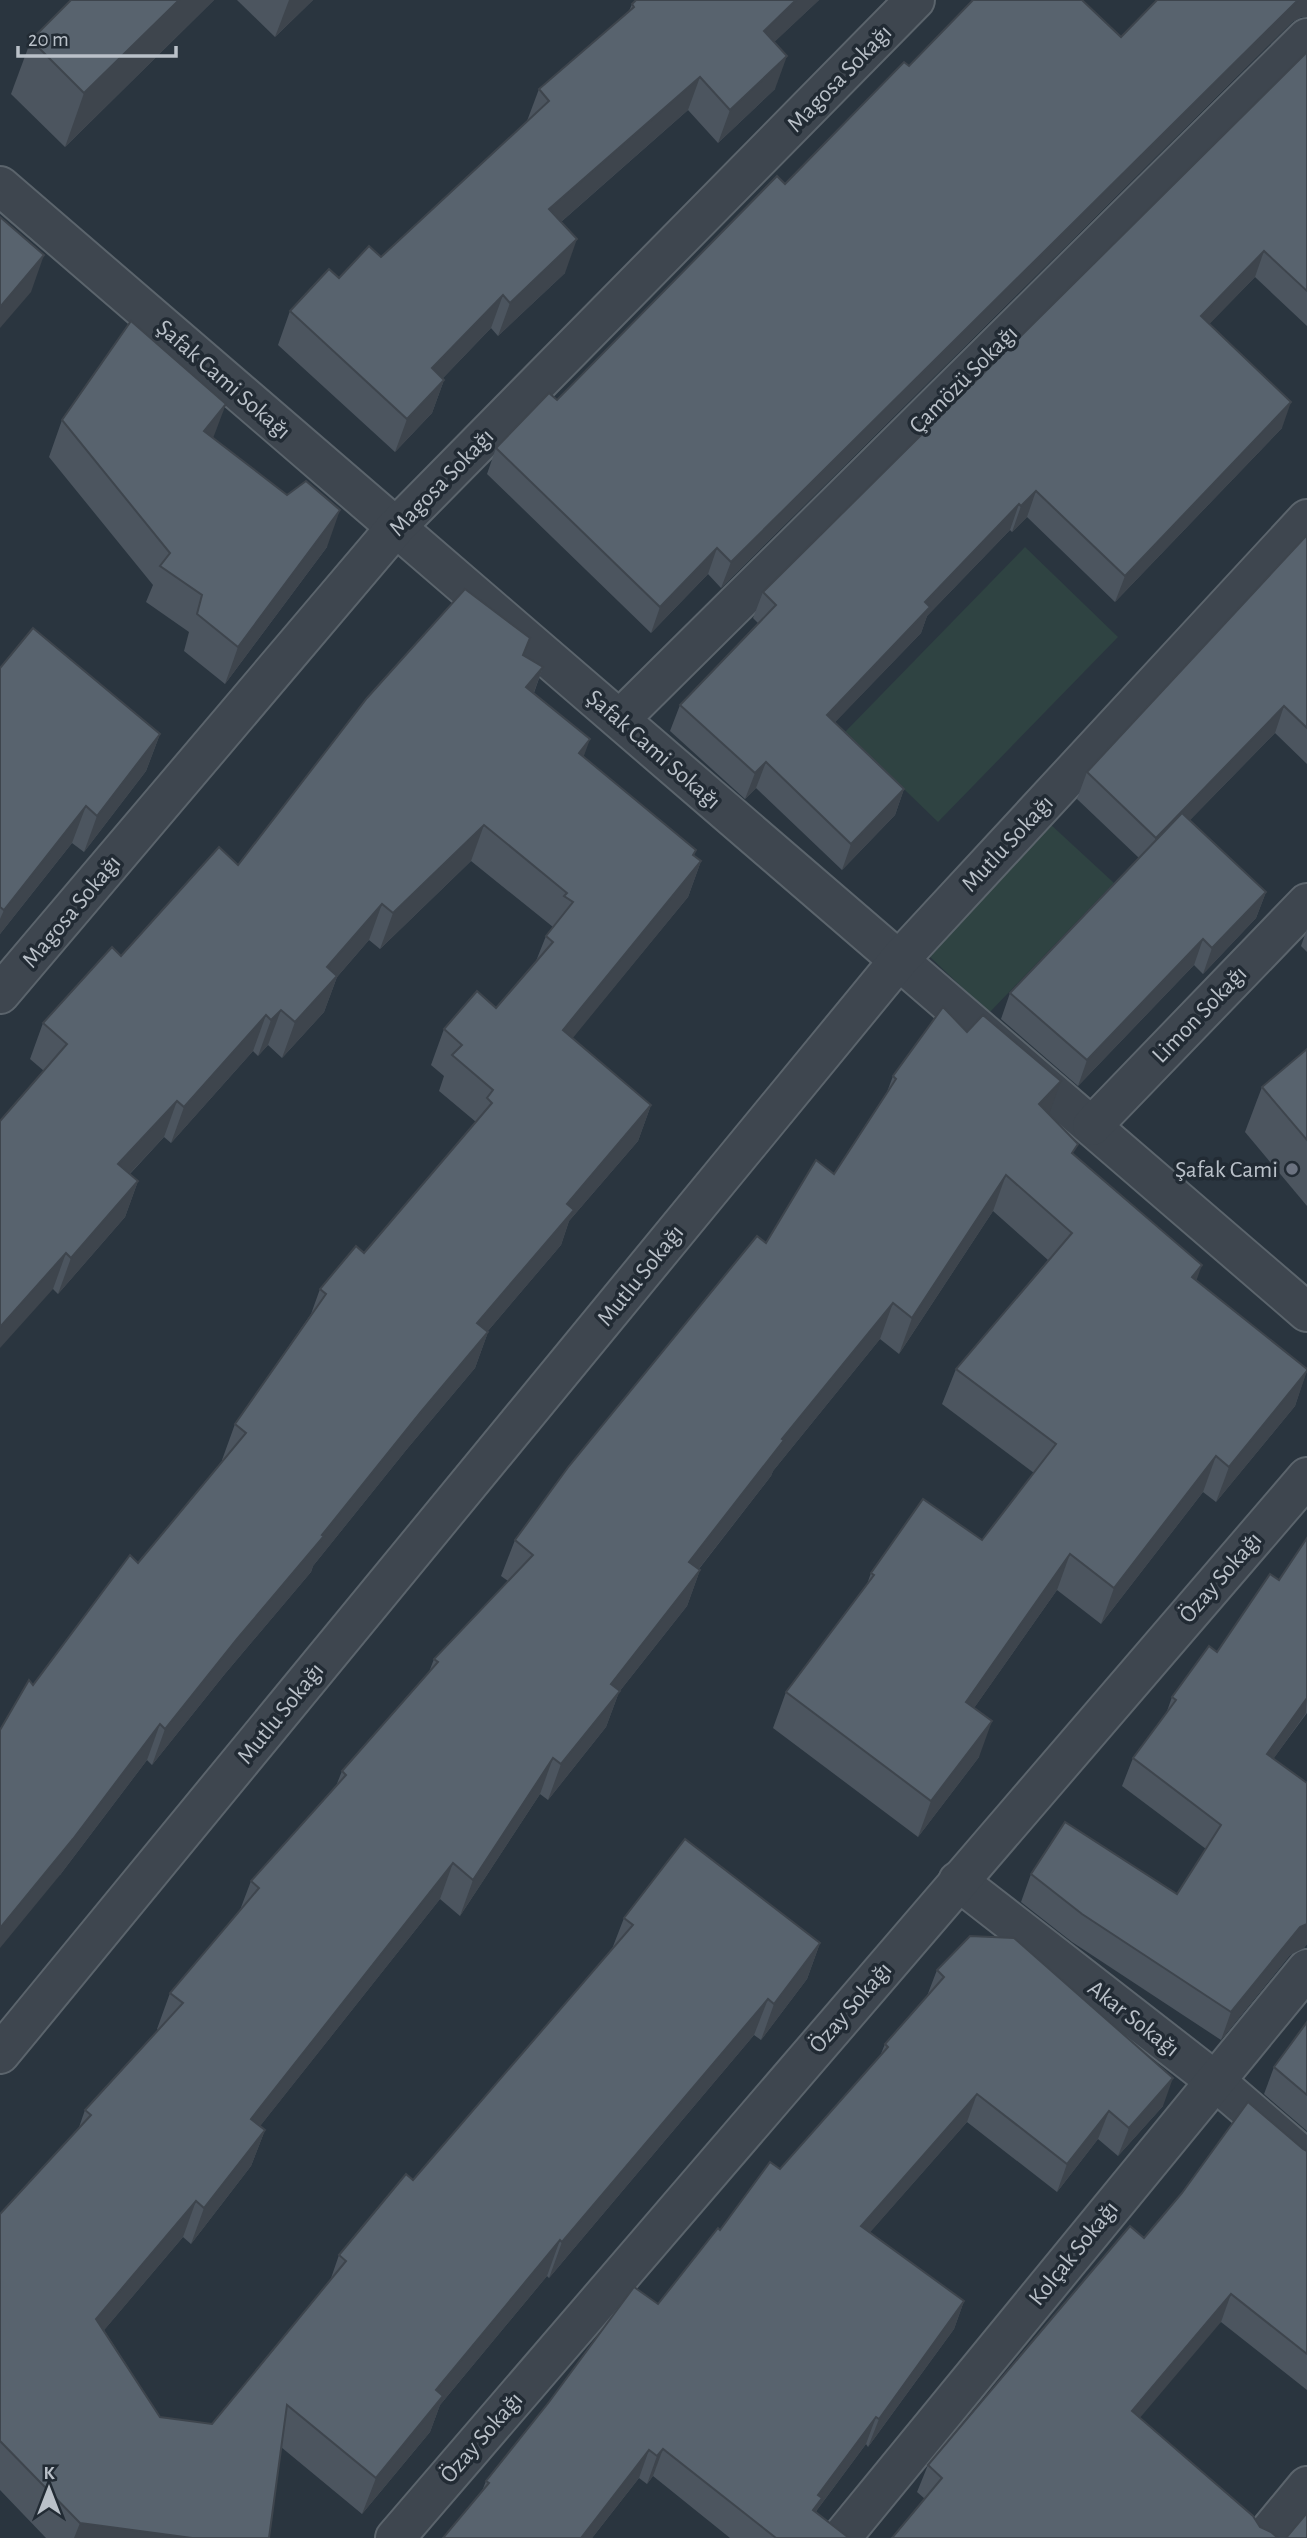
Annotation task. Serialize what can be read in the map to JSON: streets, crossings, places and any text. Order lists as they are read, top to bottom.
{
  "streets": {
    "street": [
      "Magosa Sokağı",
      "Şafak Cami Sokağı",
      "Çamözü Sokağı",
      "Mutlu Sokağı",
      "Limon Sokağı",
      "Özay Sokağı",
      "Akar Sokağı",
      "Kolçak Sokağı"
    ]
  },
  "crossings": [
    ["Magosa Sokağı", "Şafak Cami Sokağı"],
    ["Şafak Cami Sokağı", "Çamözü Sokağı"],
    ["Şafak Cami Sokağı", "Mutlu Sokağı"],
    ["Şafak Cami Sokağı", "Limon Sokağı"],
    ["Özay Sokağı", "Akar Sokağı"],
    ["Akar Sokağı", "Kolçak Sokağı"]
  ],
  "places": ["Şafak Cami"],
  "scale_bar": "20 m",
  "north": "top"
}
